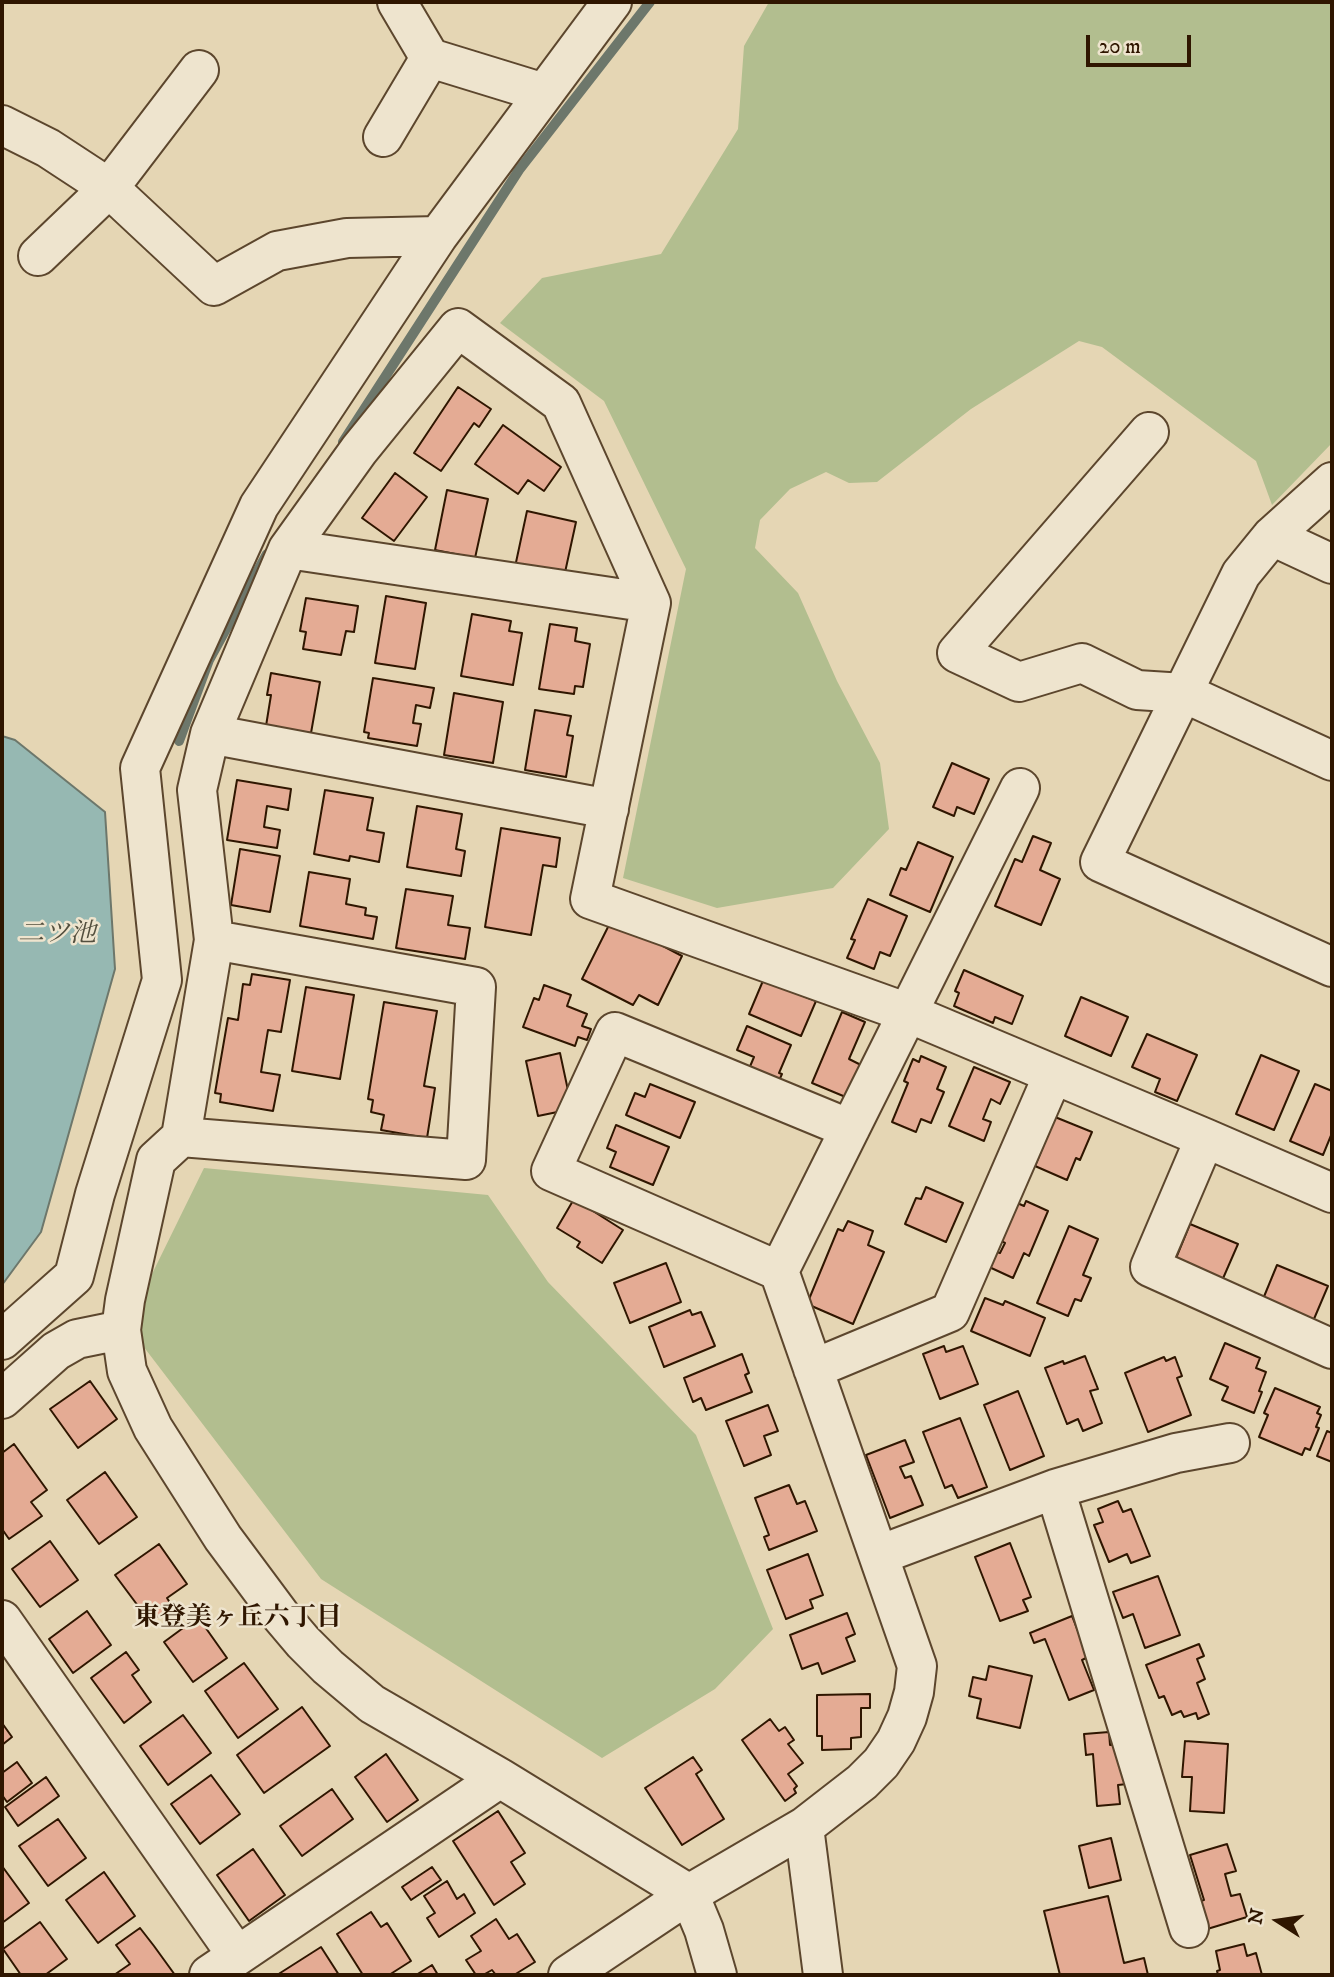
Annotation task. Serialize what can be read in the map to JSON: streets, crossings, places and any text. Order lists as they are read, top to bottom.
{
  "districts": ["東登美ヶ丘六丁目"],
  "water": ["二ツ池"],
  "scale_bar": "20 m",
  "north": "left"
}
